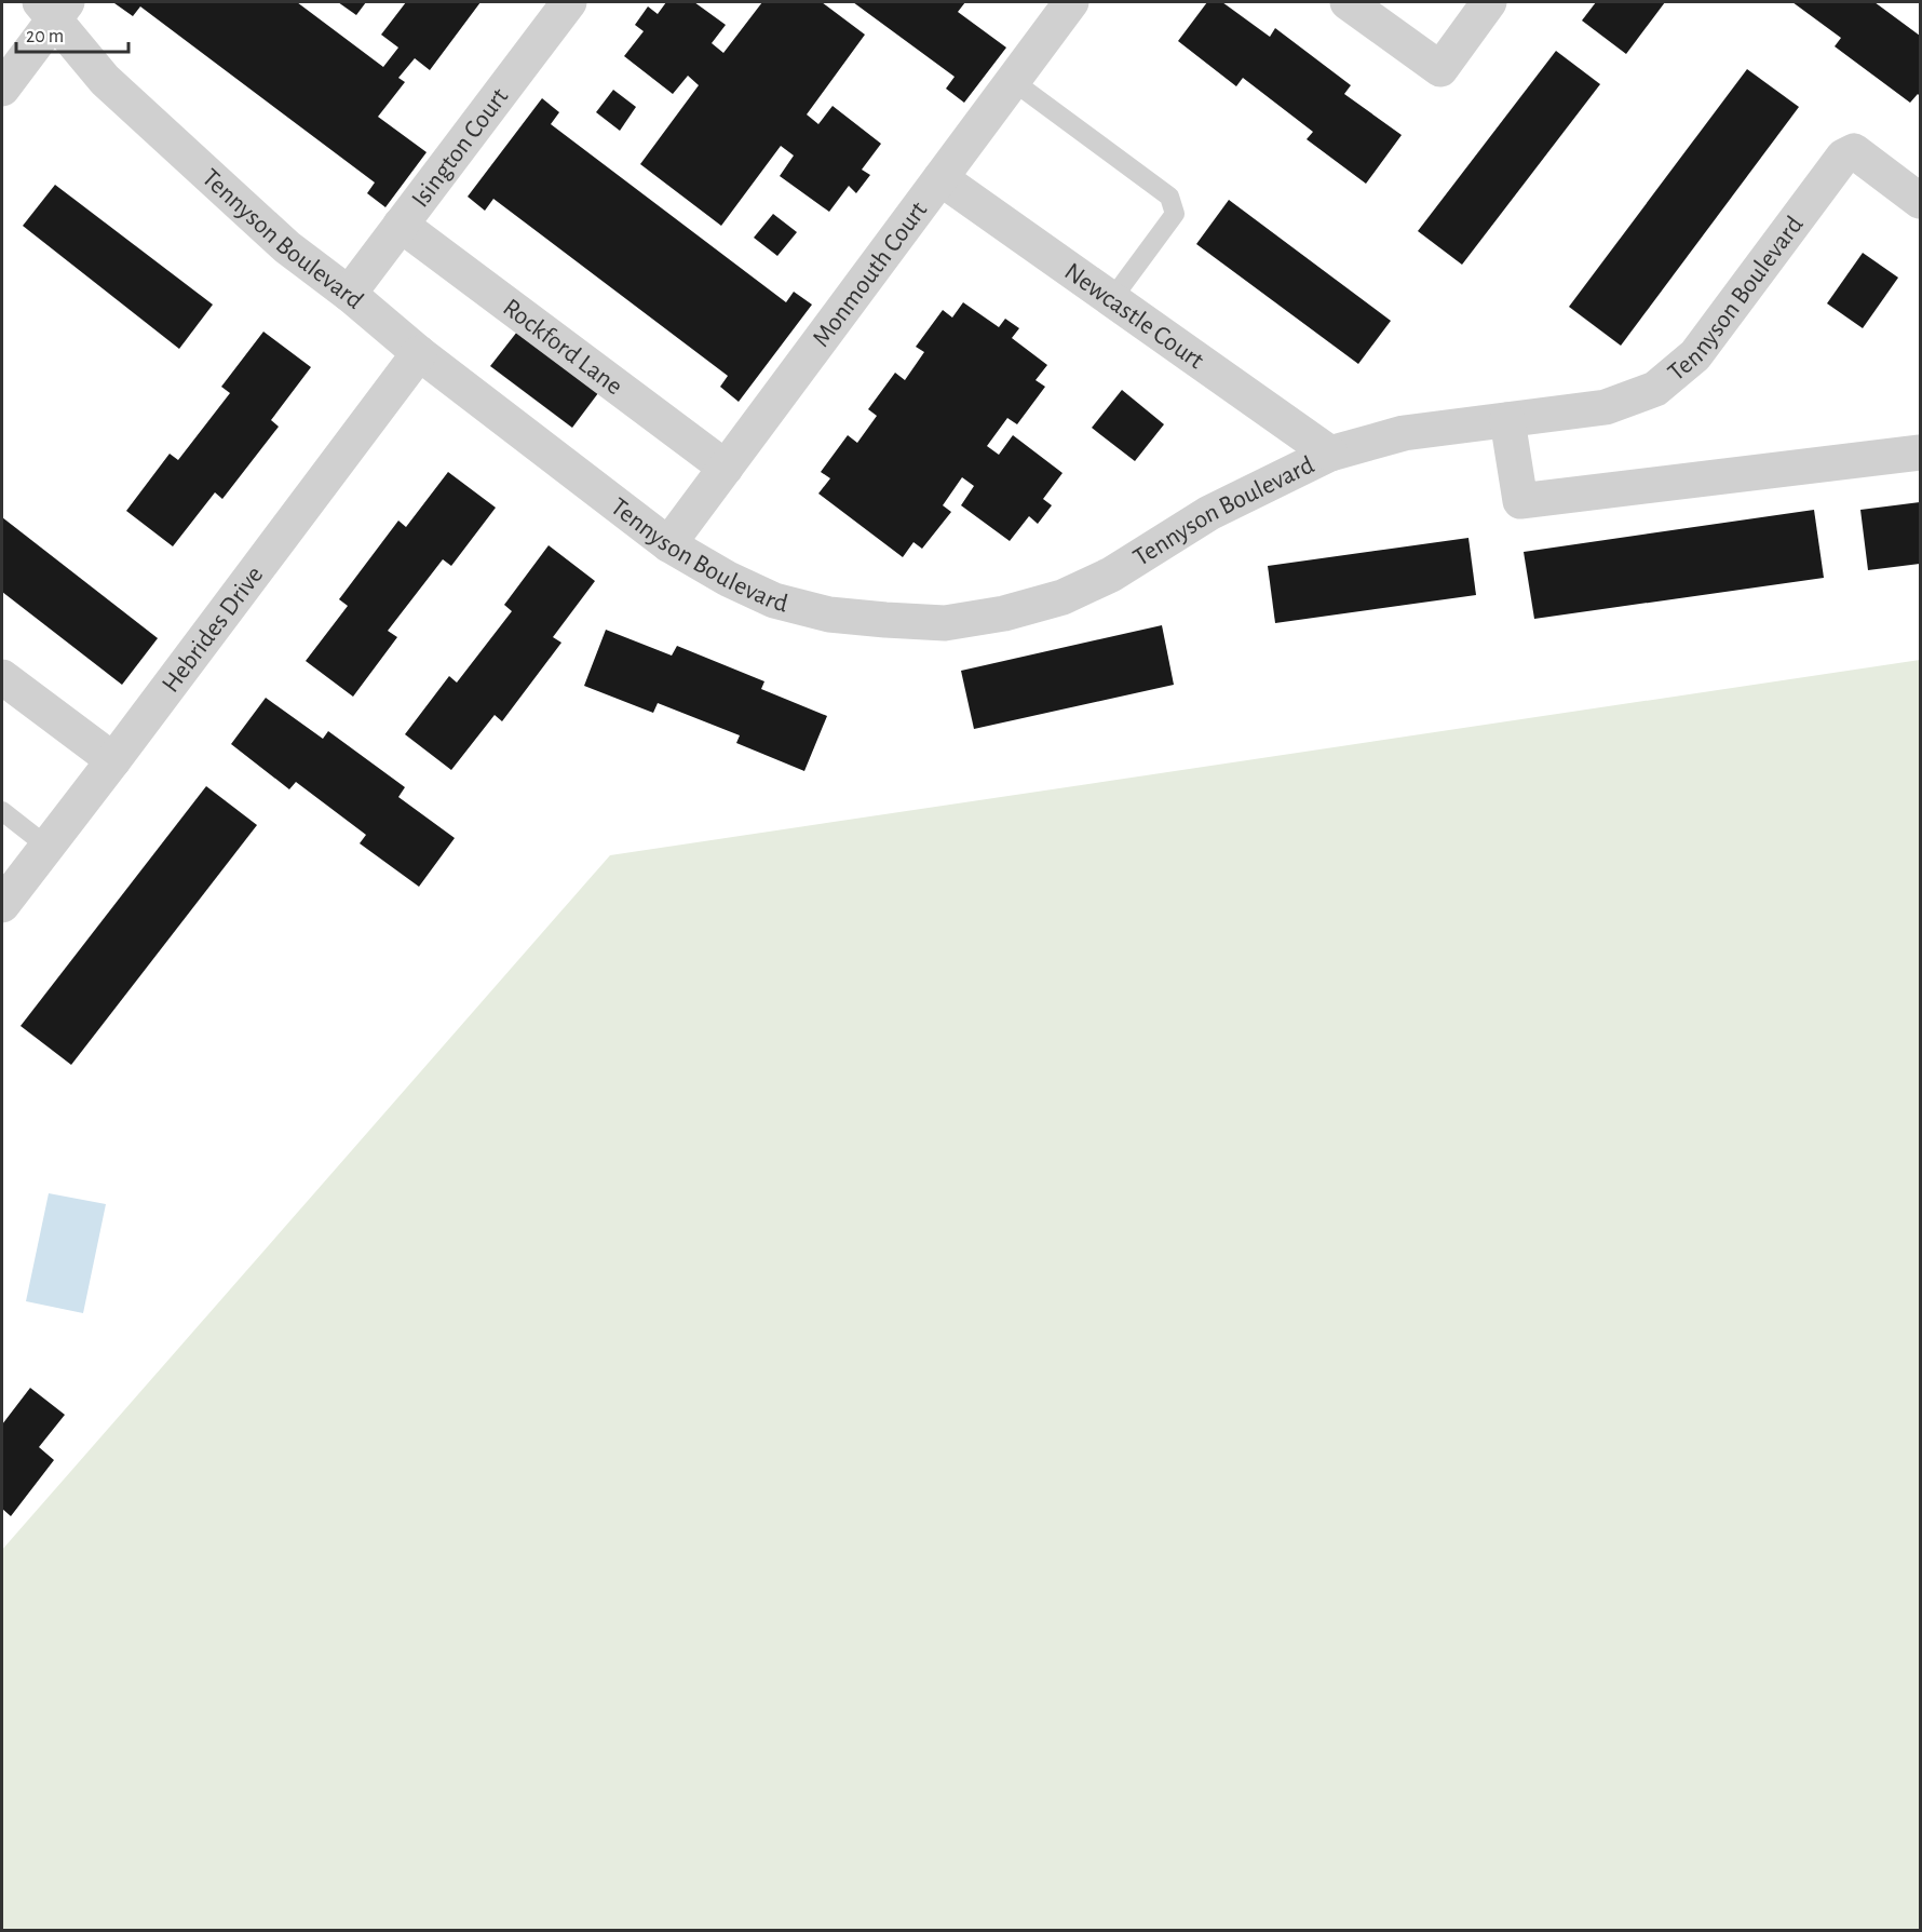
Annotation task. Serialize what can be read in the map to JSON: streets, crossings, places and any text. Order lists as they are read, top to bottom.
{
  "streets": {
    "street": [
      "Isington Court",
      "Tennyson Boulevard",
      "Monmouth Court",
      "Newcastle Court",
      "Rockford Lane",
      "Hebrides Drive"
    ]
  },
  "crossings": [
    ["Isington Court", "Tennyson Boulevard"],
    ["Isington Court", "Rockford Lane"],
    ["Tennyson Boulevard", "Monmouth Court"],
    ["Tennyson Boulevard", "Newcastle Court"],
    ["Tennyson Boulevard", "Hebrides Drive"],
    ["Monmouth Court", "Newcastle Court"],
    ["Monmouth Court", "Rockford Lane"]
  ],
  "scale_bar": "20 m"
}
